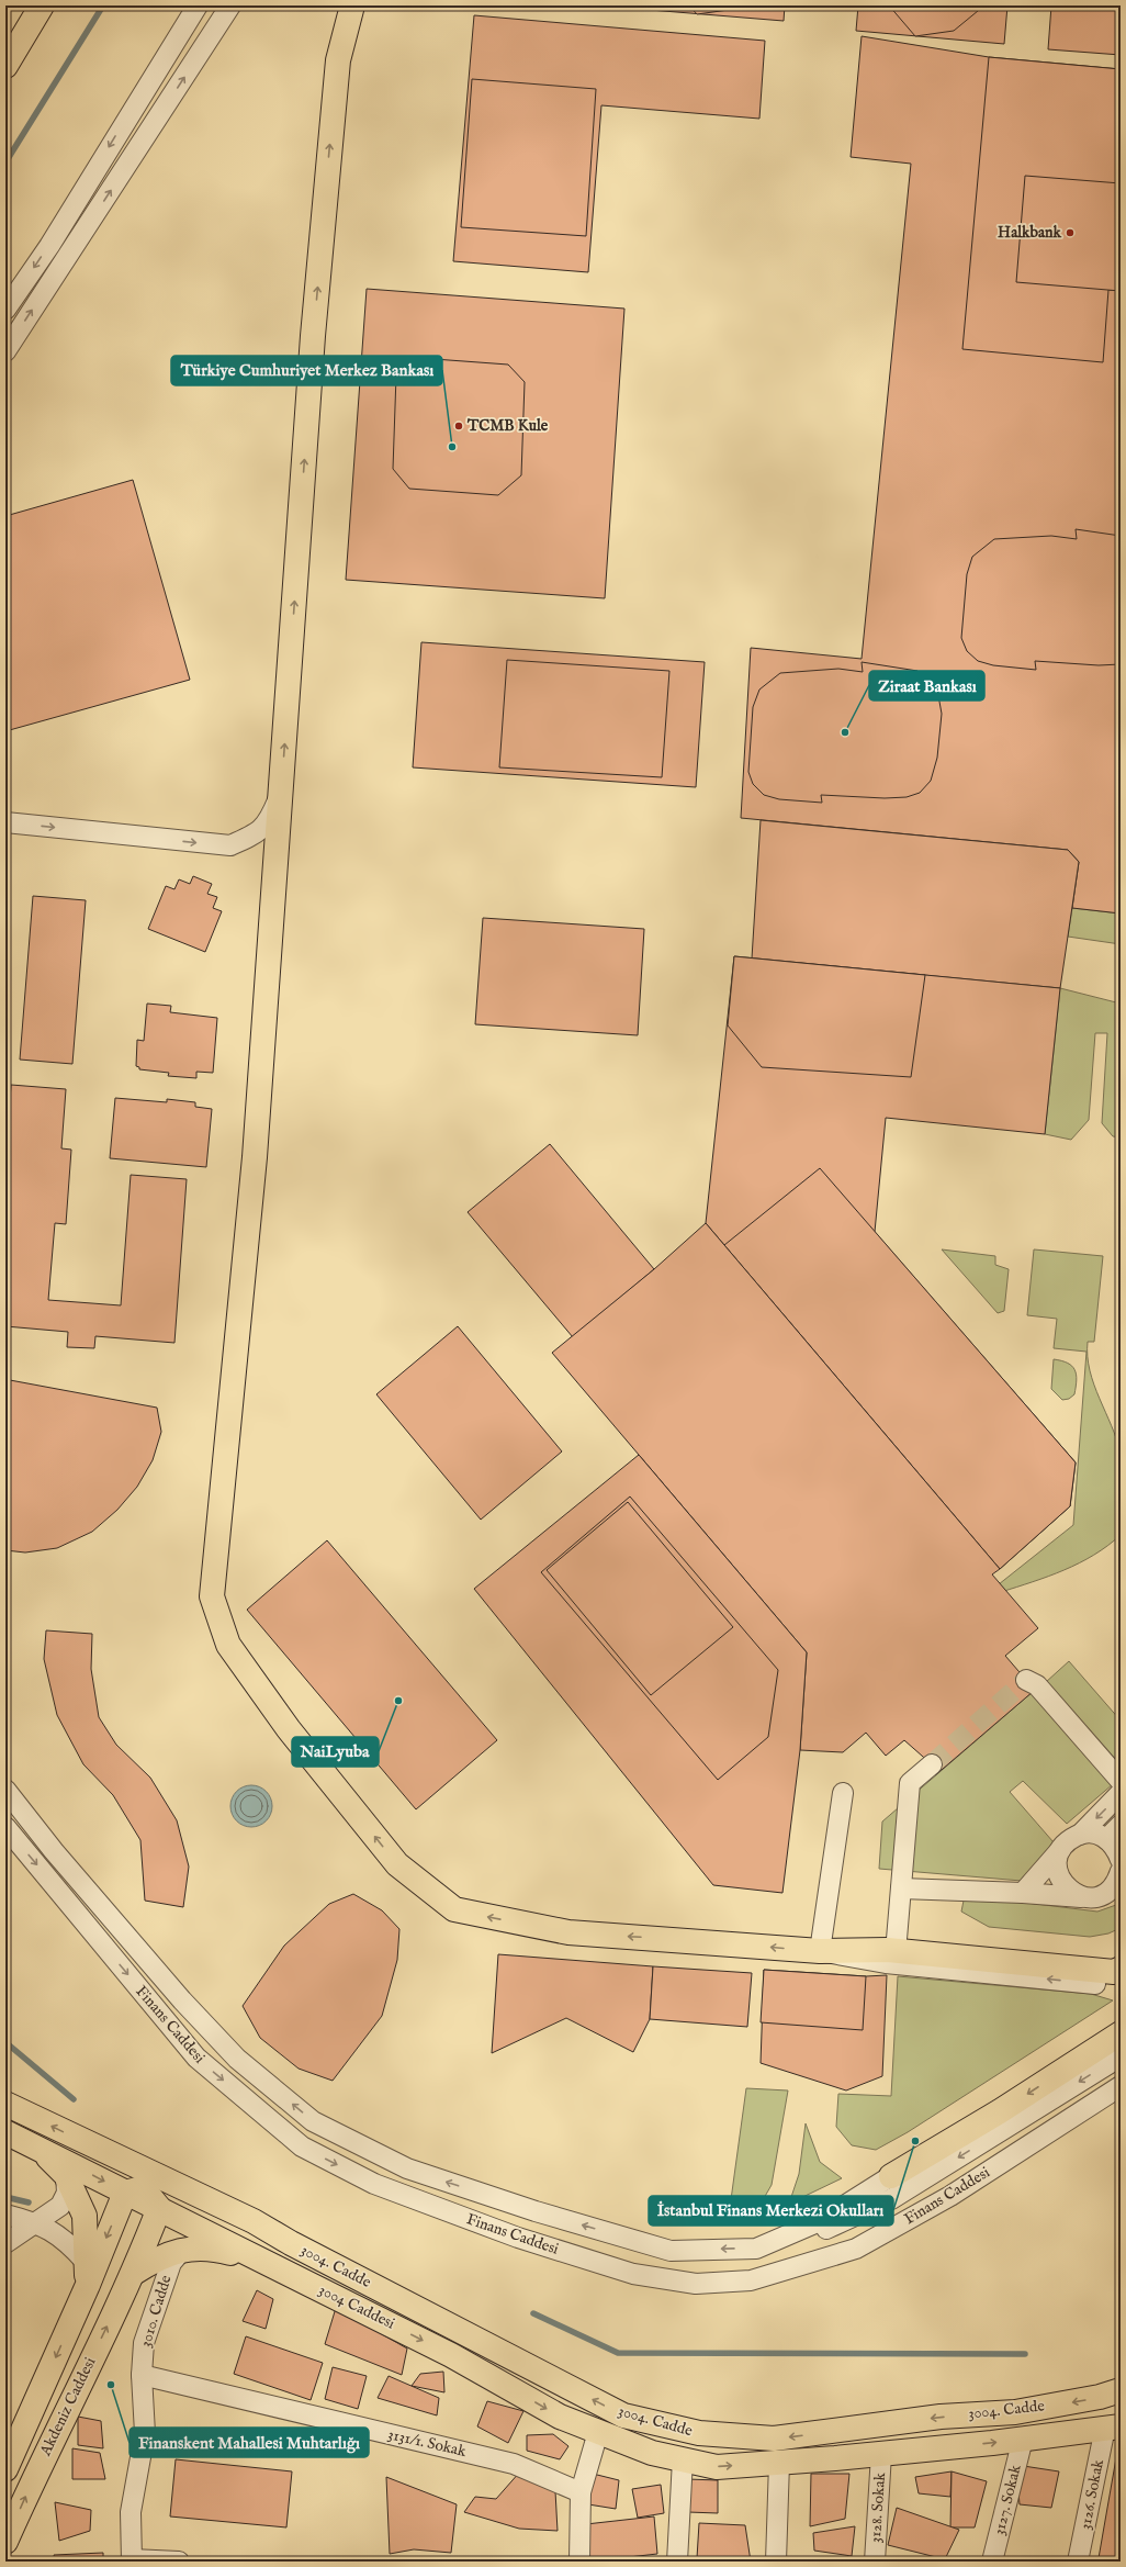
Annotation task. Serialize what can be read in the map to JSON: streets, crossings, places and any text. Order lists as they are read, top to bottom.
{
  "streets": {
    "main road": ["3004. Cadde", "3004 Caddesi", "Akdeniz Caddesi"],
    "street": [
      "Finans Caddesi",
      "3010. Cadde",
      "3131/1. Sokak",
      "3126. Sokak",
      "3127. Sokak",
      "3128. Sokak"
    ]
  },
  "crossings": [
    ["3004. Cadde", "3004 Caddesi"],
    ["3004. Cadde", "3126. Sokak"],
    ["3004. Cadde", "3127. Sokak"],
    ["3004. Cadde", "3128. Sokak"],
    ["3004 Caddesi", "Akdeniz Caddesi"],
    ["3010. Cadde", "3131/1. Sokak"]
  ],
  "one_way": ["3004 Caddesi"],
  "places": [
    "Halkbank",
    "TCMB Kule",
    "Türkiye Cumhuriyet Merkez Bankası",
    "Ziraat Bankası",
    "NaiLyuba",
    "İstanbul Finans Merkezi Okulları",
    "Finanskent Mahallesi Muhtarlığı"
  ]
}
